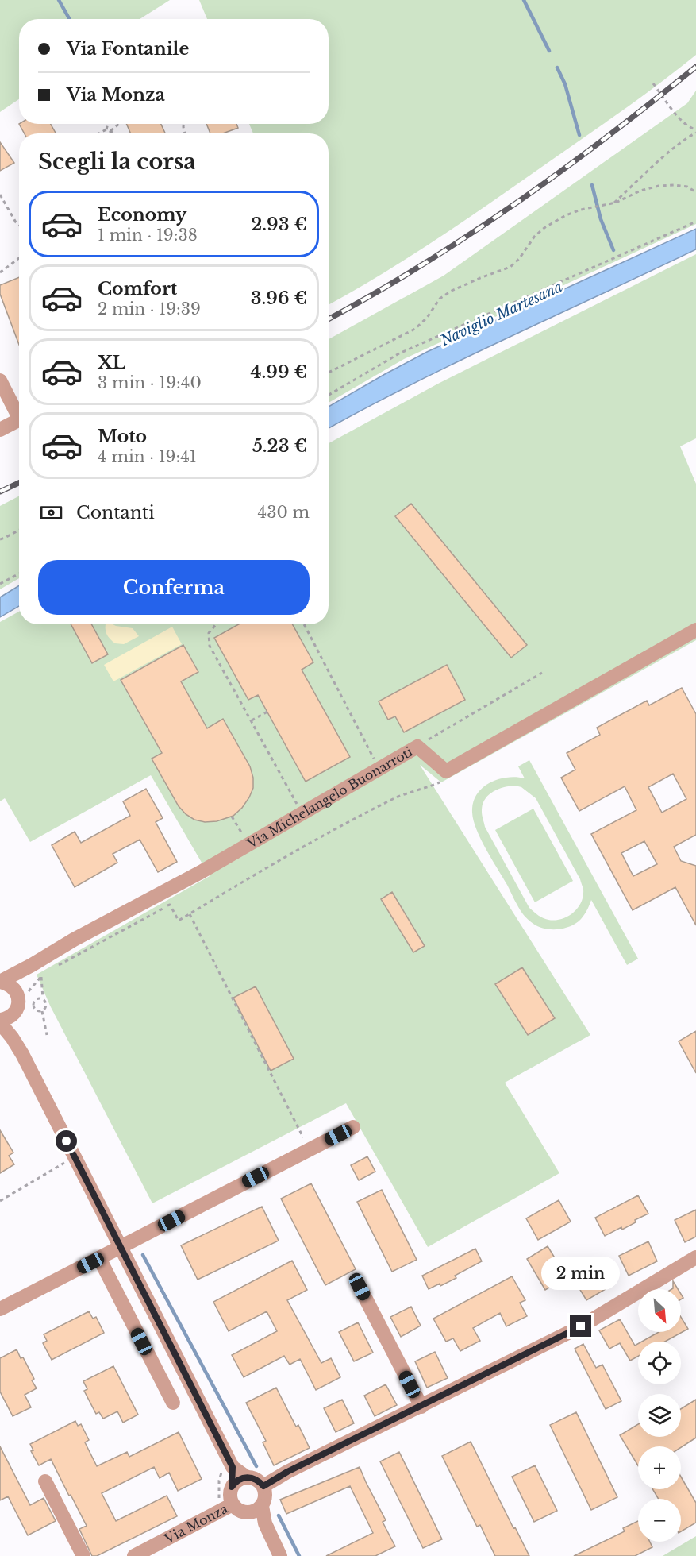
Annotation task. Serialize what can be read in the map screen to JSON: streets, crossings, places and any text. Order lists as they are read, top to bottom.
{
  "streets": {
    "street": ["Via Michelangelo Buonarroti", "Via Monza"]
  },
  "water": ["Naviglio Martesana"],
  "north": "bottom right",
  "page": {
    "banner": ["Via Fontanile", "Via Monza"],
    "heading": "Scegli la corsa",
    "list": [
      {
        "name": "Economy",
        "note": "1 min · 19:38",
        "value": "2.93 €"
      },
      {
        "name": "Comfort",
        "note": "2 min · 19:39",
        "value": "3.96 €"
      },
      {
        "name": "XL",
        "note": "3 min · 19:40",
        "value": "4.99 €"
      },
      {
        "name": "Moto",
        "note": "4 min · 19:41",
        "value": "5.23 €"
      }
    ],
    "pay": ["Contanti", "430 m"],
    "buttons": "Conferma",
    "bubble": "2 min",
    "map_buttons": ["+", "−"]
  }
}
